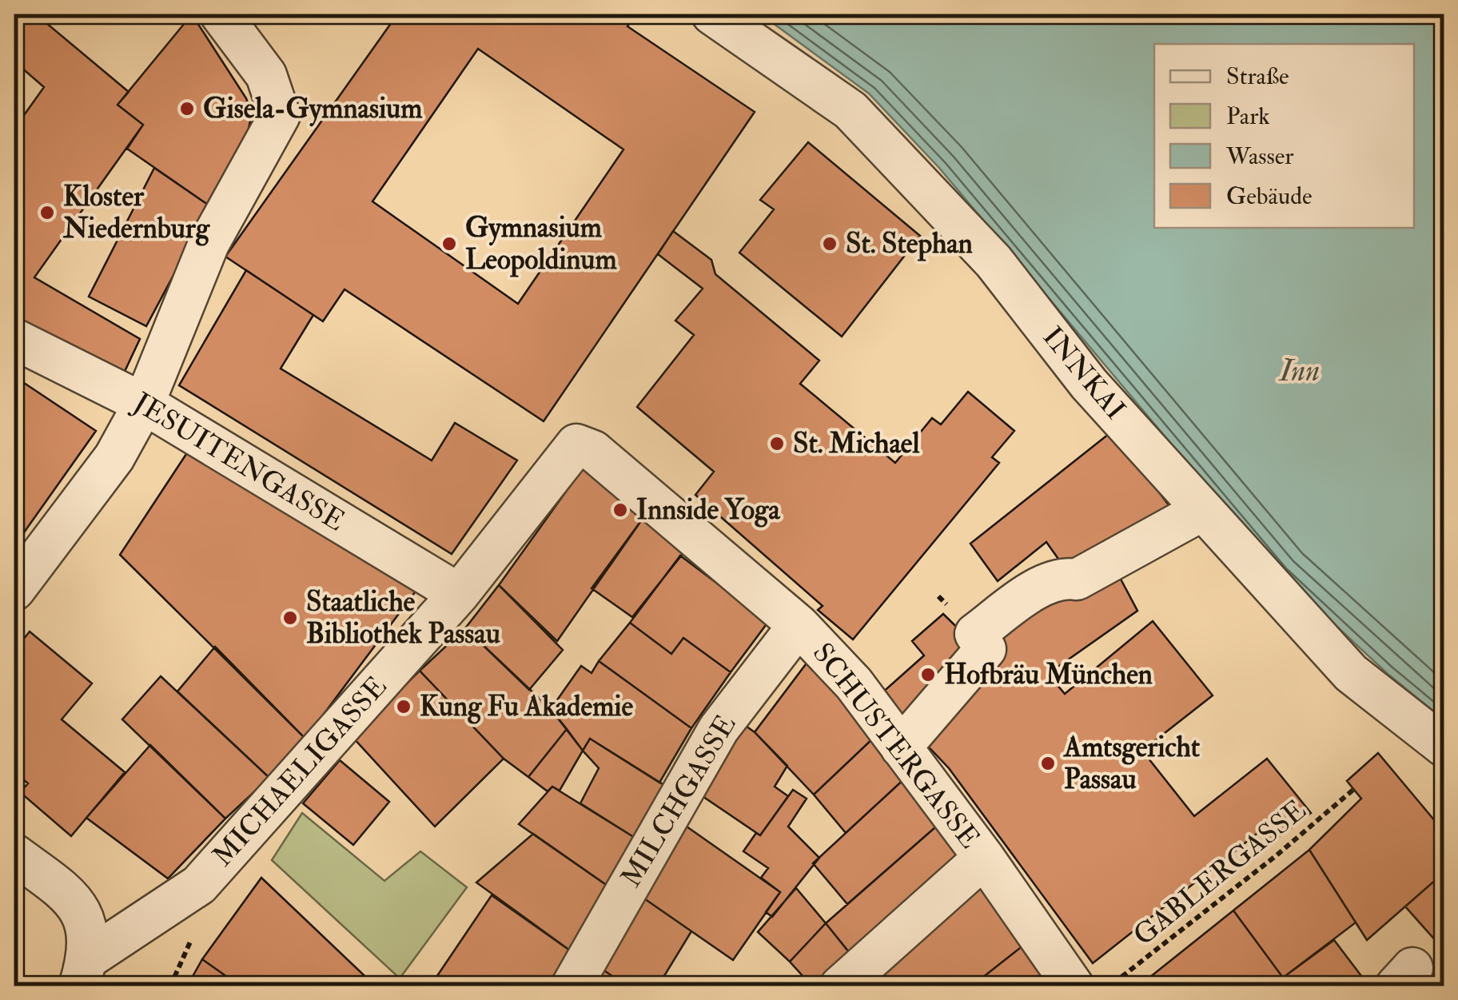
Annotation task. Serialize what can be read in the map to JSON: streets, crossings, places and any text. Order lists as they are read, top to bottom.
{
  "streets": {
    "street": [
      "INNKAI",
      "JESUITENGASSE",
      "SCHUSTERGASSE",
      "MICHAELIGASSE",
      "MILCHGASSE"
    ],
    "path": ["GABLERGASSE"]
  },
  "crossings": [
    ["JESUITENGASSE", "MICHAELIGASSE"],
    ["SCHUSTERGASSE", "MICHAELIGASSE"],
    ["SCHUSTERGASSE", "MILCHGASSE"]
  ],
  "water": ["Inn"],
  "places": [
    "Gisela-Gymnasium",
    "Kloster Niedernburg",
    "Gymnasium Leopoldinum",
    "St. Stephan",
    "St. Michael",
    "Innside Yoga",
    "Staatliche Bibliothek Passau",
    "Hofbräu München",
    "Kung Fu Akademie",
    "Amtsgericht Passau"
  ],
  "legend": [
    "Straße",
    "Park",
    "Wasser",
    "Gebäude"
  ]
}
